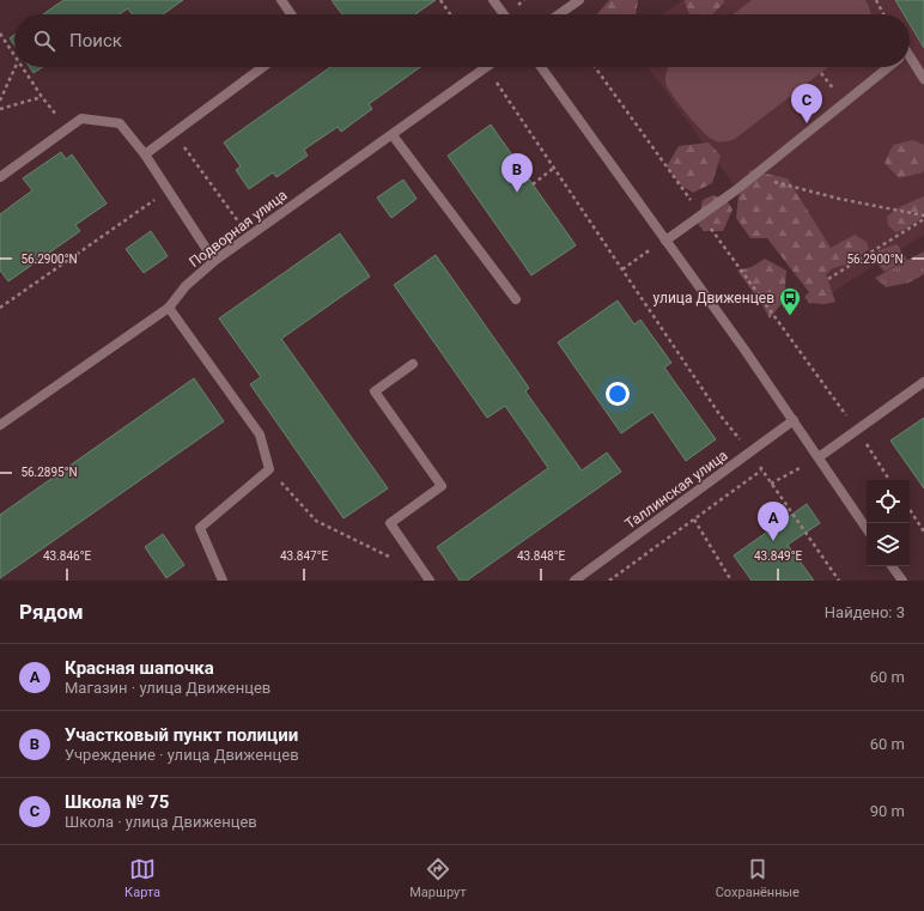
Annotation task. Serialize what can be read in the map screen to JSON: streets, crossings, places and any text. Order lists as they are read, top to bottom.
{
  "streets": {
    "street": ["Подворная улица", "Таллинская улица"]
  },
  "places": {
    "bus stop": ["улица Движенцев"]
  },
  "page": {
    "search": "Поиск",
    "pins": ["C", "B", "A"],
    "heading": ["Рядом", "Найдено: 3"],
    "list": [
      {
        "mark": "A",
        "name": "Красная шапочка",
        "note": "Магазин · улица Движенцев",
        "value": "60 m"
      },
      {
        "mark": "B",
        "name": "Участковый пункт полиции",
        "note": "Учреждение · улица Движенцев",
        "value": "60 m"
      },
      {
        "mark": "C",
        "name": "Школа № 75",
        "note": "Школа · улица Движенцев",
        "value": "90 m"
      }
    ],
    "nav": ["Карта", "Маршрут", "Сохранённые"]
  },
  "coordinates": [
    "56.2900°N",
    "56.2895°N",
    "43.846°E",
    "43.847°E",
    "43.848°E",
    "43.849°E"
  ]
}
